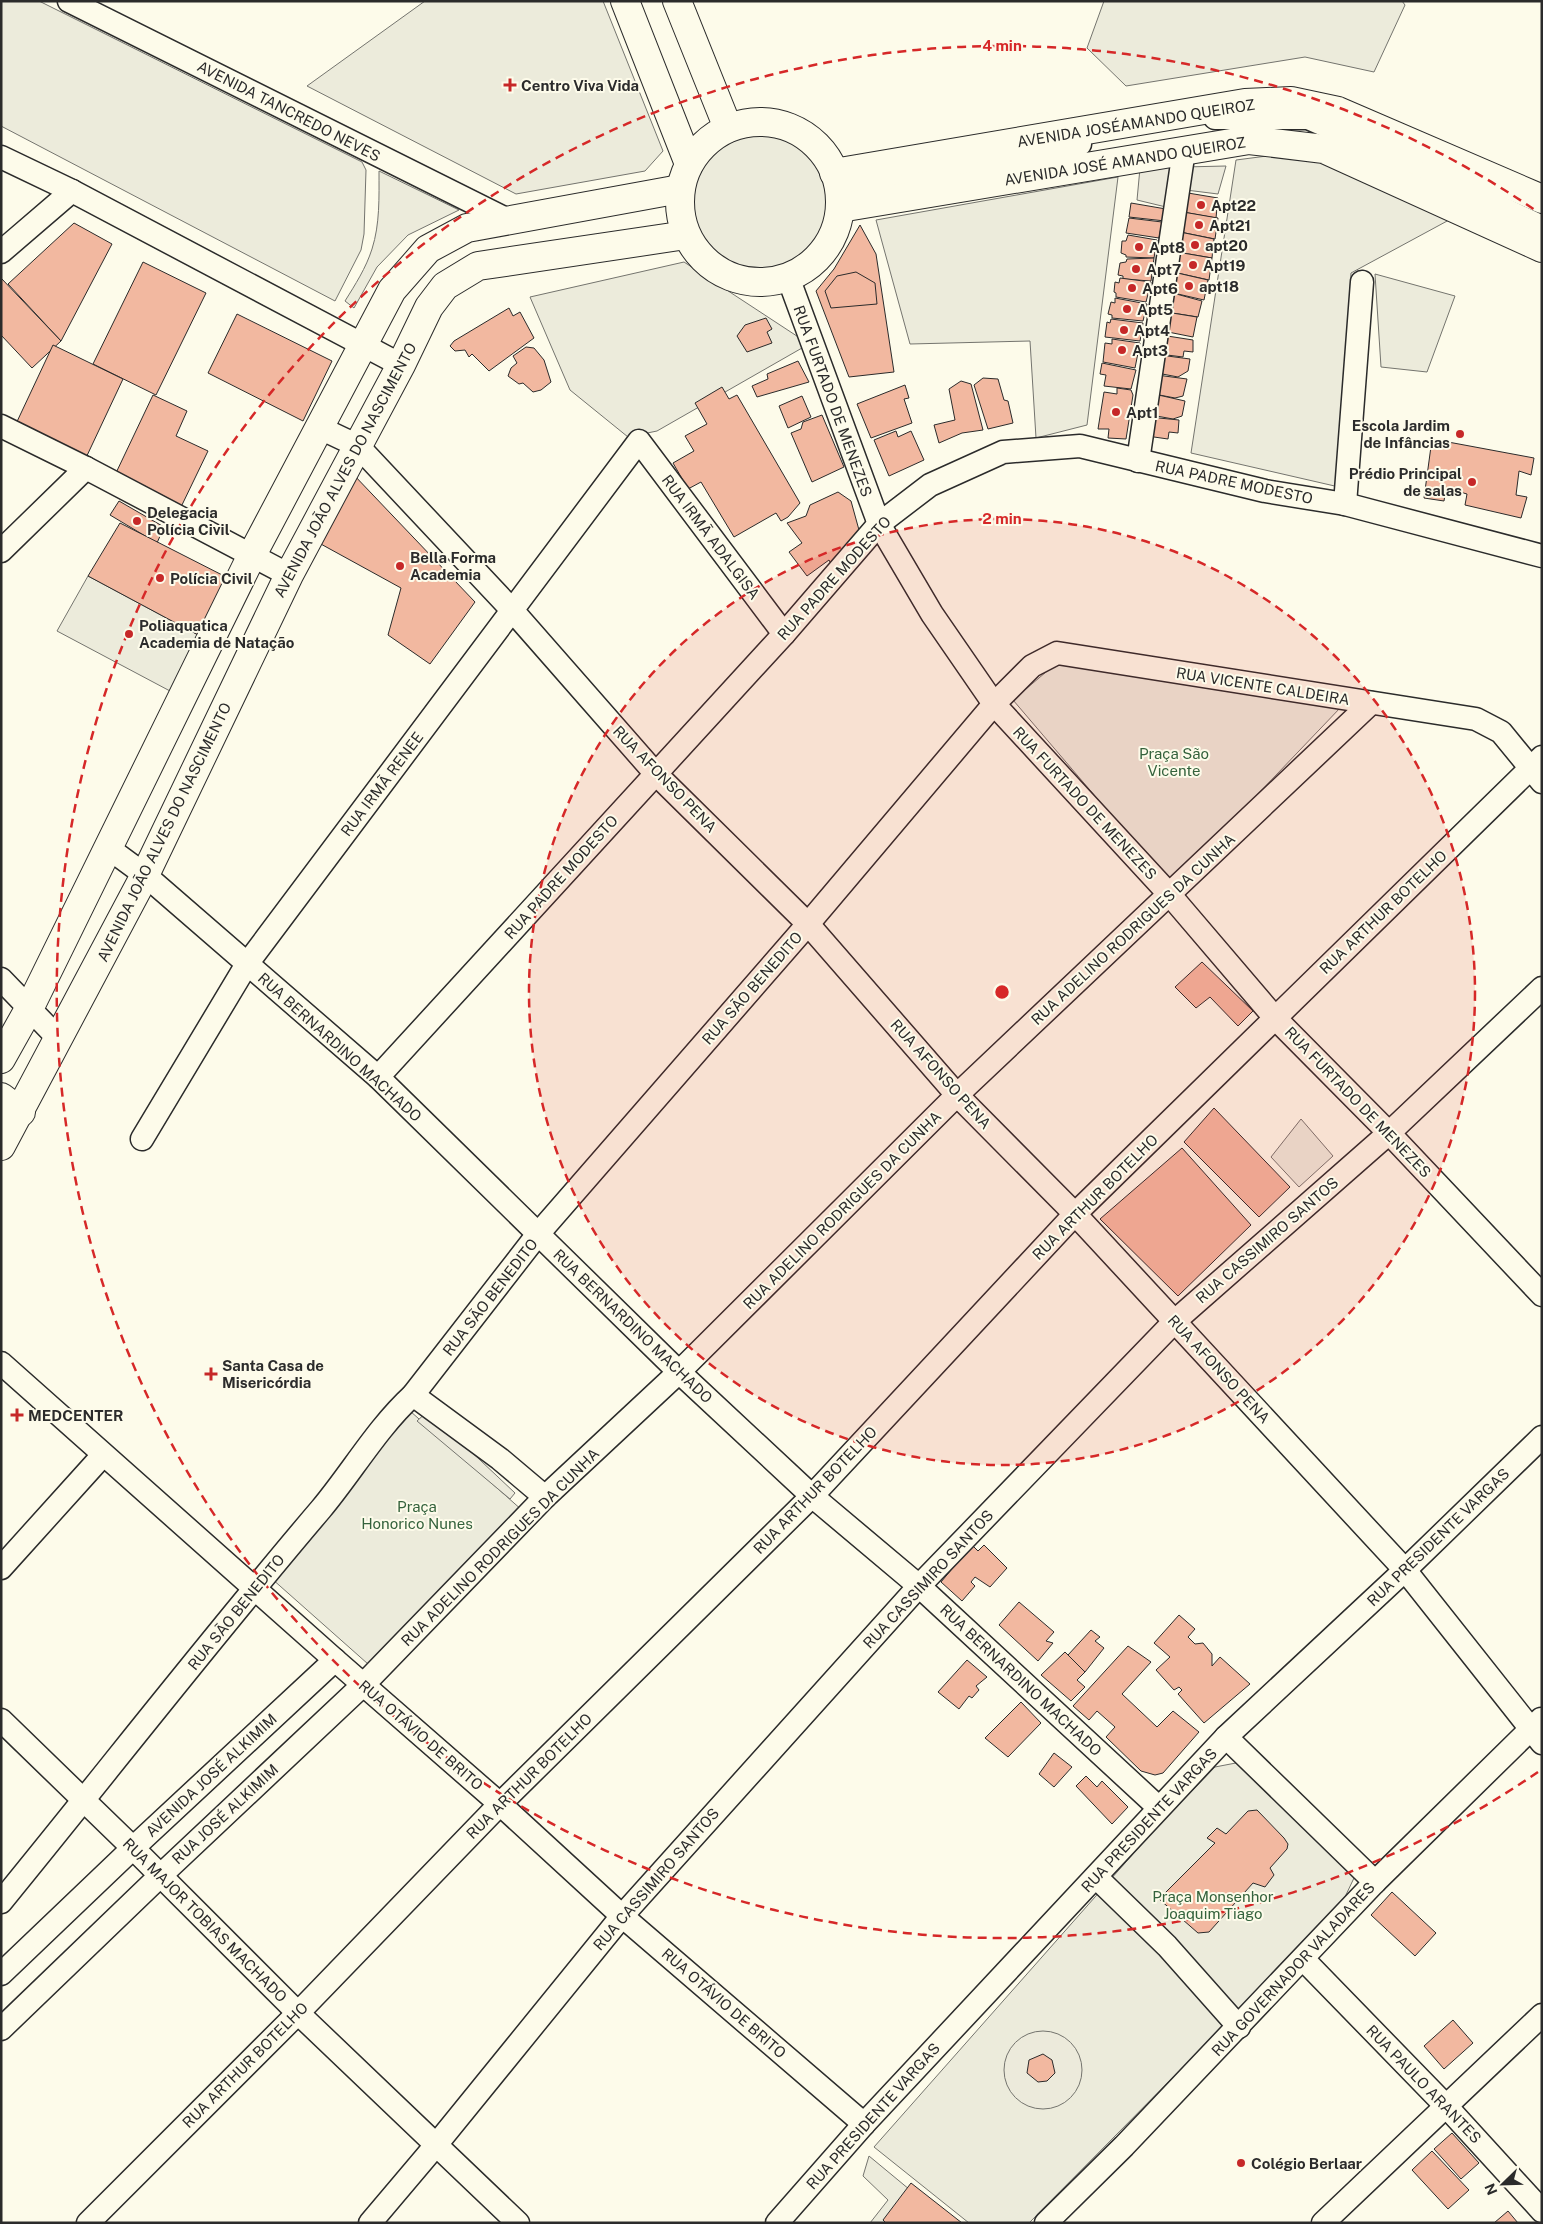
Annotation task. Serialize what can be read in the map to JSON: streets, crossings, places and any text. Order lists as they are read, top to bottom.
{
  "streets": {
    "main road": ["AVENIDA JOSÉAMANDO QUEIROZ", "AVENIDA JOSÉ AMANDO QUEIROZ", "AVENIDA JOÃO ALVES DO NASCIMENTO"],
    "street": [
      "AVENIDA TANCREDO NEVES",
      "RUA FURTADO DE MENEZES",
      "RUA PADRE MODESTO",
      "RUA IRMÃ ADALGISA",
      "RUA VICENTE CALDEIRA",
      "RUA AFONSO PENA",
      "RUA IRMÃ RENEE",
      "RUA ARTHUR BOTELHO",
      "RUA ADELINO RODRIGUES DA CUNHA",
      "RUA SÃO BENEDITO",
      "RUA BERNARDINO MACHADO",
      "RUA CASSIMIRO SANTOS",
      "RUA PRESIDENTE VARGAS",
      "RUA OTÁVIO DE BRITO",
      "AVENIDA JOSÉ ALKIMIM",
      "RUA JOSÉ ALKIMIM",
      "RUA MAJOR TOBIAS MACHADO",
      "RUA GOVERNADOR VALADARES",
      "RUA PAULO ARANTES"
    ]
  },
  "crossings": [
    ["AVENIDA JOSÉAMANDO QUEIROZ", "AVENIDA JOSÉ AMANDO QUEIROZ"],
    ["AVENIDA JOSÉAMANDO QUEIROZ", "RUA FURTADO DE MENEZES"],
    ["AVENIDA JOSÉAMANDO QUEIROZ", "AVENIDA JOÃO ALVES DO NASCIMENTO"],
    ["AVENIDA JOSÉ AMANDO QUEIROZ", "RUA FURTADO DE MENEZES"],
    ["AVENIDA JOSÉ AMANDO QUEIROZ", "AVENIDA JOÃO ALVES DO NASCIMENTO"],
    ["RUA FURTADO DE MENEZES", "AVENIDA JOÃO ALVES DO NASCIMENTO"],
    ["RUA FURTADO DE MENEZES", "RUA PADRE MODESTO"],
    ["RUA FURTADO DE MENEZES", "RUA VICENTE CALDEIRA"],
    ["RUA FURTADO DE MENEZES", "RUA ARTHUR BOTELHO"],
    ["RUA FURTADO DE MENEZES", "RUA ADELINO RODRIGUES DA CUNHA"],
    ["RUA FURTADO DE MENEZES", "RUA SÃO BENEDITO"],
    ["RUA FURTADO DE MENEZES", "RUA CASSIMIRO SANTOS"],
    ["AVENIDA JOÃO ALVES DO NASCIMENTO", "RUA AFONSO PENA"],
    ["AVENIDA JOÃO ALVES DO NASCIMENTO", "RUA BERNARDINO MACHADO"],
    ["RUA PADRE MODESTO", "RUA IRMÃ ADALGISA"],
    ["RUA PADRE MODESTO", "RUA AFONSO PENA"],
    ["RUA PADRE MODESTO", "RUA BERNARDINO MACHADO"],
    ["RUA IRMÃ ADALGISA", "RUA IRMÃ RENEE"],
    ["RUA VICENTE CALDEIRA", "RUA ARTHUR BOTELHO"],
    ["RUA VICENTE CALDEIRA", "RUA ADELINO RODRIGUES DA CUNHA"],
    ["RUA VICENTE CALDEIRA", "RUA SÃO BENEDITO"],
    ["RUA AFONSO PENA", "RUA IRMÃ RENEE"],
    ["RUA AFONSO PENA", "RUA ARTHUR BOTELHO"],
    ["RUA AFONSO PENA", "RUA ADELINO RODRIGUES DA CUNHA"],
    ["RUA AFONSO PENA", "RUA SÃO BENEDITO"],
    ["RUA AFONSO PENA", "RUA CASSIMIRO SANTOS"],
    ["RUA AFONSO PENA", "RUA PRESIDENTE VARGAS"],
    ["RUA AFONSO PENA", "RUA GOVERNADOR VALADARES"],
    ["RUA IRMÃ RENEE", "RUA BERNARDINO MACHADO"],
    ["RUA ARTHUR BOTELHO", "RUA BERNARDINO MACHADO"],
    ["RUA ARTHUR BOTELHO", "RUA OTÁVIO DE BRITO"],
    ["RUA ARTHUR BOTELHO", "RUA MAJOR TOBIAS MACHADO"],
    ["RUA ADELINO RODRIGUES DA CUNHA", "RUA BERNARDINO MACHADO"],
    ["RUA ADELINO RODRIGUES DA CUNHA", "RUA OTÁVIO DE BRITO"],
    ["RUA ADELINO RODRIGUES DA CUNHA", "RUA JOSÉ ALKIMIM"],
    ["RUA SÃO BENEDITO", "RUA BERNARDINO MACHADO"],
    ["RUA SÃO BENEDITO", "RUA OTÁVIO DE BRITO"],
    ["RUA SÃO BENEDITO", "RUA MAJOR TOBIAS MACHADO"],
    ["RUA BERNARDINO MACHADO", "RUA CASSIMIRO SANTOS"],
    ["RUA BERNARDINO MACHADO", "RUA PRESIDENTE VARGAS"],
    ["RUA CASSIMIRO SANTOS", "RUA OTÁVIO DE BRITO"],
    ["RUA CASSIMIRO SANTOS", "RUA MAJOR TOBIAS MACHADO"],
    ["RUA PRESIDENTE VARGAS", "RUA OTÁVIO DE BRITO"],
    ["RUA OTÁVIO DE BRITO", "AVENIDA JOSÉ ALKIMIM"],
    ["RUA OTÁVIO DE BRITO", "RUA JOSÉ ALKIMIM"],
    ["AVENIDA JOSÉ ALKIMIM", "RUA MAJOR TOBIAS MACHADO"],
    ["RUA JOSÉ ALKIMIM", "RUA MAJOR TOBIAS MACHADO"],
    ["RUA GOVERNADOR VALADARES", "RUA PAULO ARANTES"]
  ],
  "parks": ["Praça São Vicente", "Praça Honorico Nunes", "Praça Monsenhor Joaquim Tiago"],
  "places": {
    "health": ["Centro Viva Vida", "Santa Casa de Misericórdia", "MEDCENTER"],
    "other": [
      "Apt22",
      "Apt21",
      "apt20",
      "Apt8",
      "Apt19",
      "Apt7",
      "apt18",
      "Apt6",
      "Apt5",
      "Apt4",
      "Apt3",
      "Apt1",
      "Escola Jardim de Infâncias",
      "Prédio Principal de salas",
      "Delegacia Polícia Civil",
      "Bella Forma Academia",
      "Polícia Civil",
      "Poliaquatica Academia de Natação",
      "Colégio Berlaar"
    ]
  },
  "north": "bottom left",
  "rings": ["4 min", "2 min"]
}
